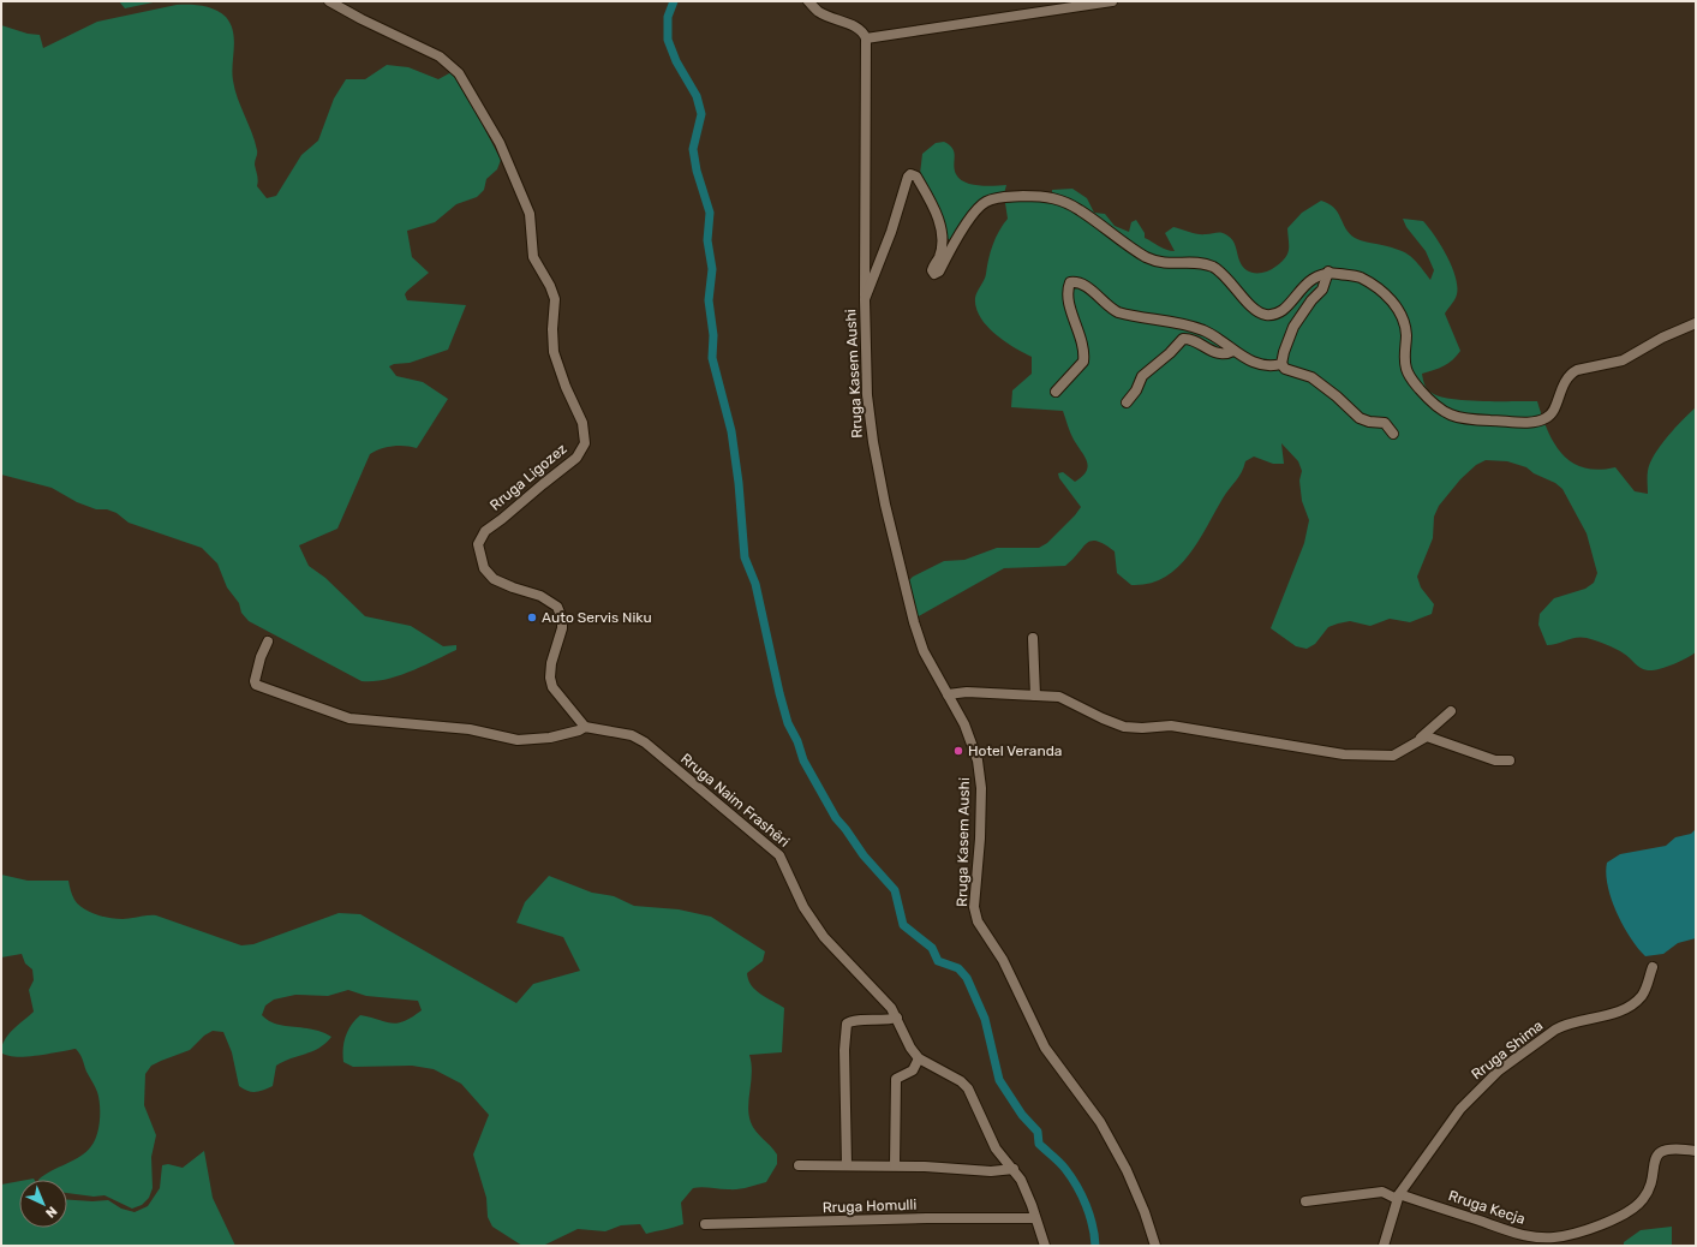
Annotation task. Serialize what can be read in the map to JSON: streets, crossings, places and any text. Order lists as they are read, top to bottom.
{
  "streets": {
    "street": [
      "Rruga Kasem Aushi",
      "Rruga Ligozez",
      "Rruga Naim Frashëri",
      "Rruga Shima",
      "Rruga Homulli",
      "Rruga Kecja"
    ]
  },
  "crossings": [
    ["Rruga Ligozez", "Rruga Naim Frashëri"],
    ["Rruga Naim Frashëri", "Rruga Homulli"],
    ["Rruga Shima", "Rruga Kecja"]
  ],
  "places": ["Auto Servis Niku", "Hotel Veranda"],
  "north": "bottom right"
}
